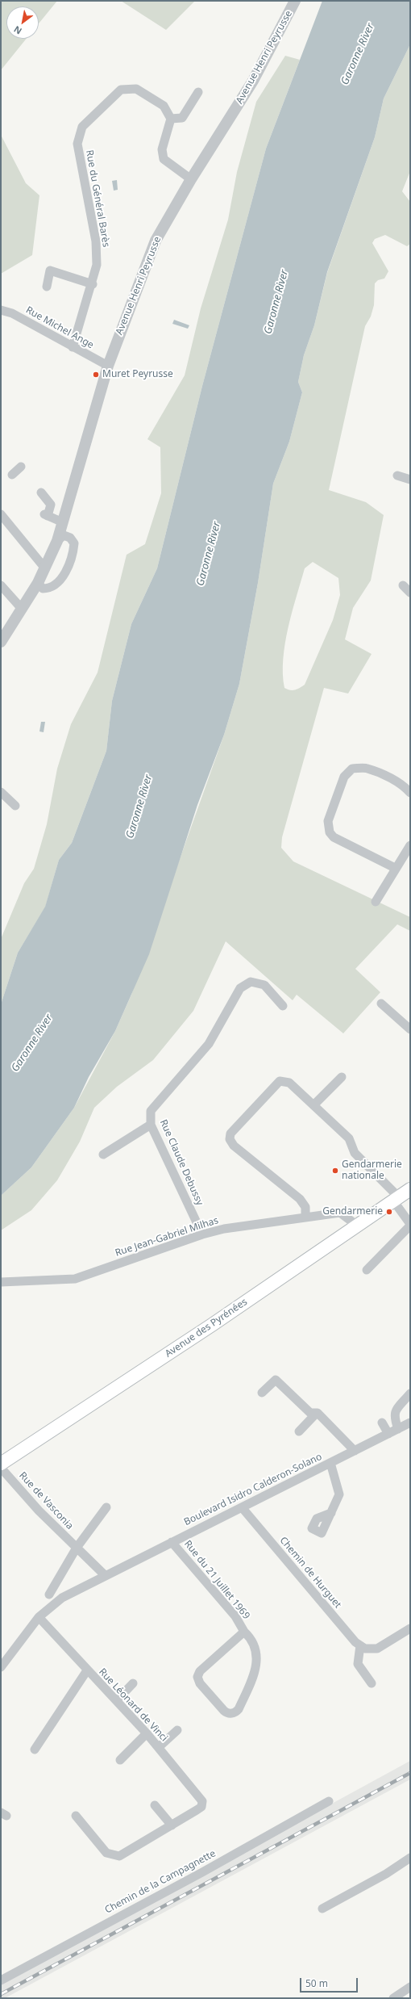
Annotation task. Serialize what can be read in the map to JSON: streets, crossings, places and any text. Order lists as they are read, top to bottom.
{
  "streets": {
    "main road": ["Avenue des Pyrénées"],
    "street": [
      "Avenue Henri Peyrusse",
      "Rue du Général Barès",
      "Rue Michel Ange",
      "Rue Claude Debussy",
      "Rue Jean-Gabriel Milhas",
      "Boulevard Isidro Calderon-Solano",
      "Rue de Vasconia",
      "Chemin de Hurguet",
      "Rue du 21 Juillet 1969",
      "Rue Léonard de Vinci",
      "Chemin de la Campagnette"
    ]
  },
  "crossings": [
    ["Avenue Henri Peyrusse", "Rue Michel Ange"],
    ["Rue du Général Barès", "Rue Michel Ange"],
    ["Rue Claude Debussy", "Rue Jean-Gabriel Milhas"],
    ["Rue Jean-Gabriel Milhas", "Avenue des Pyrénées"],
    ["Boulevard Isidro Calderon-Solano", "Rue de Vasconia"],
    ["Boulevard Isidro Calderon-Solano", "Chemin de Hurguet"],
    ["Boulevard Isidro Calderon-Solano", "Rue du 21 Juillet 1969"]
  ],
  "water": ["Garonne River"],
  "places": ["Muret Peyrusse", "Gendarmerie nationale", "Gendarmerie"],
  "scale_bar": "50 m",
  "north": "bottom left"
}
